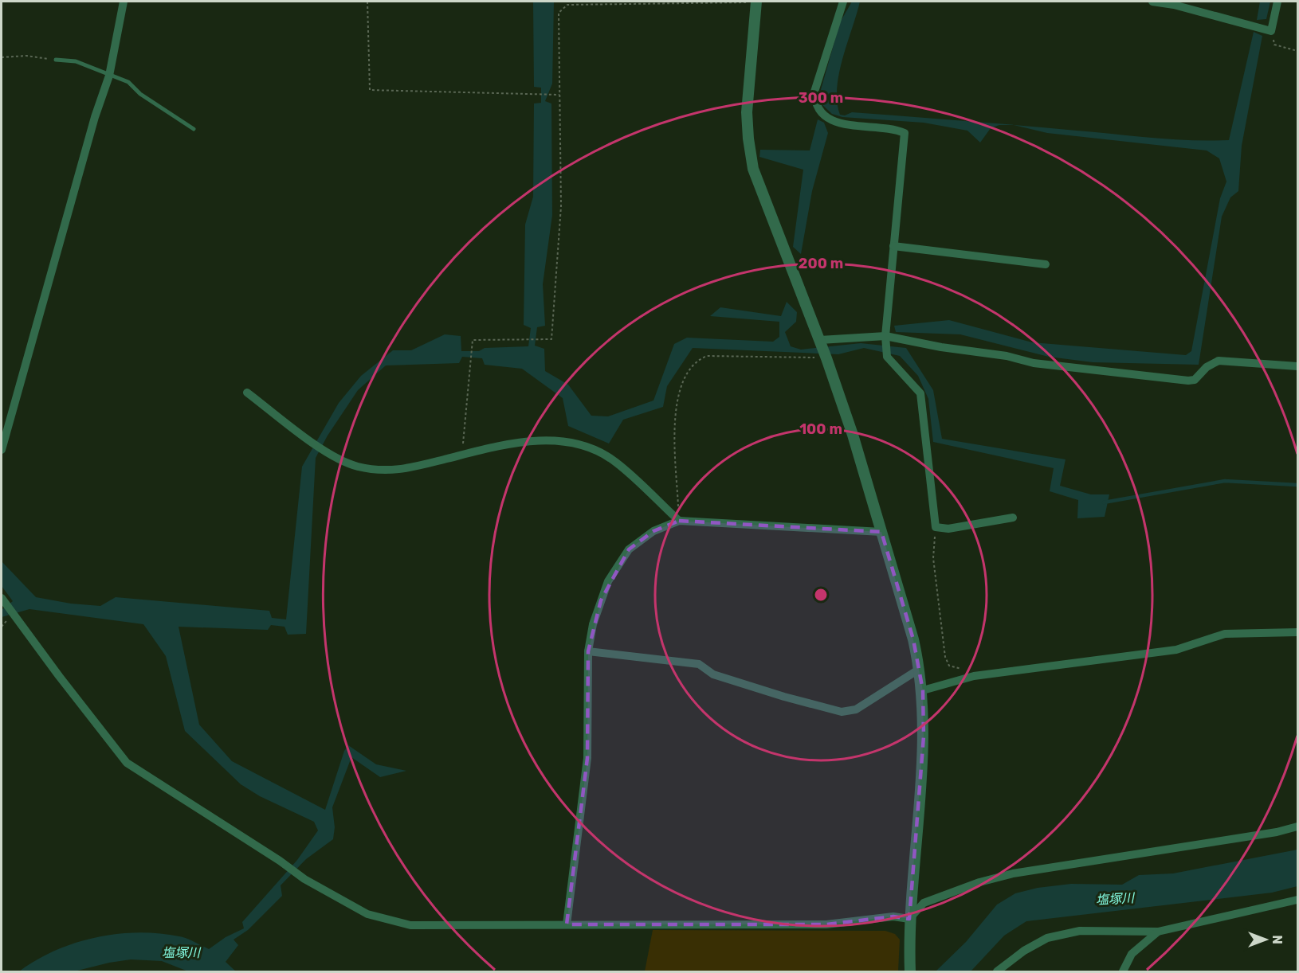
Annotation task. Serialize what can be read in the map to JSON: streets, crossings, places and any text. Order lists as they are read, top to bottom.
{
  "water": ["塩塚川"],
  "north": "right",
  "rings": ["300 m", "200 m", "100 m"]
}
